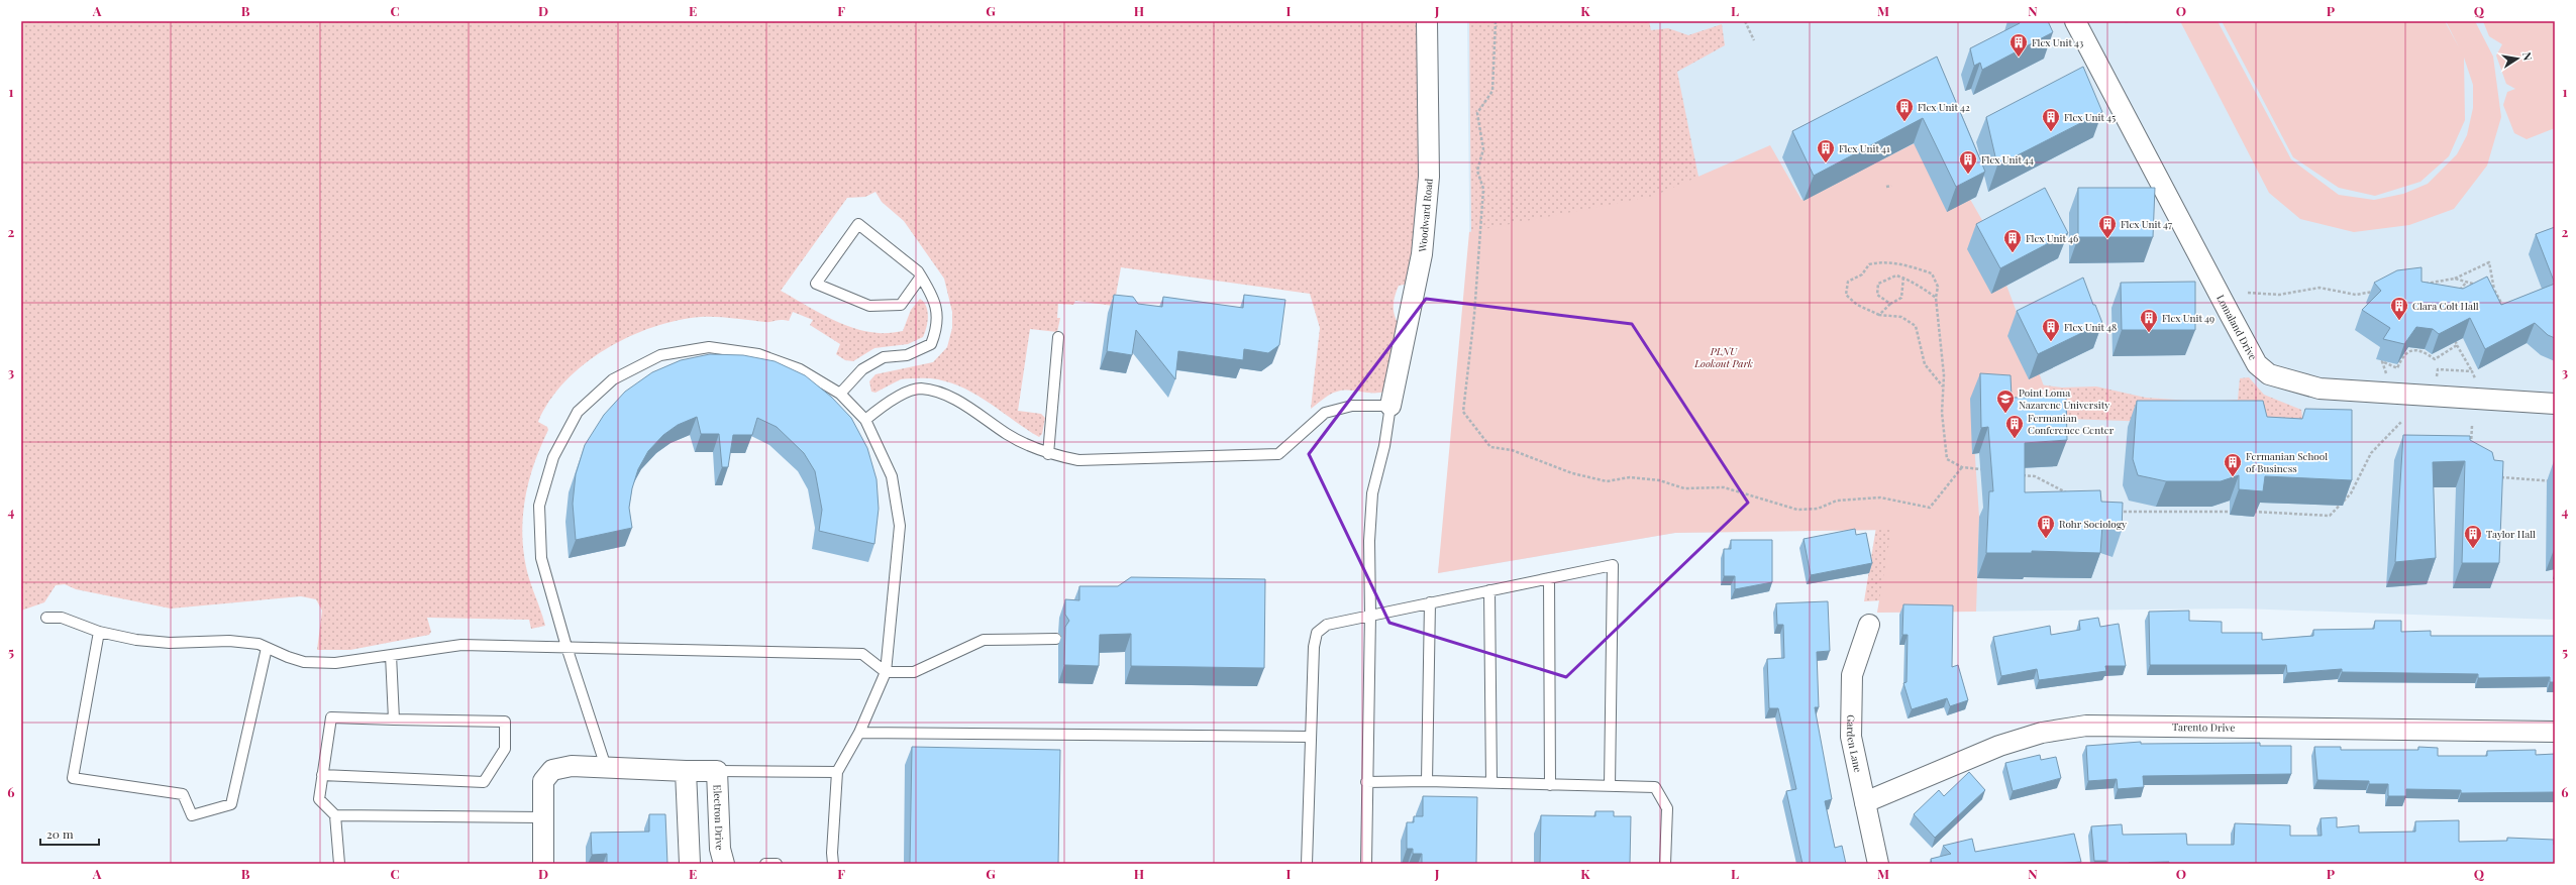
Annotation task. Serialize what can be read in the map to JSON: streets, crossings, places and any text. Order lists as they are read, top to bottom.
{
  "streets": {
    "street": [
      "Woodward Road",
      "Lomaland Drive",
      "Tarento Drive",
      "Garden Lane",
      "Electron Drive"
    ]
  },
  "crossings": [
    ["Tarento Drive", "Garden Lane"]
  ],
  "parks": ["PLNU Lookout Park"],
  "places": {
    "building": [
      "Flex Unit 43",
      "Flex Unit 42",
      "Flex Unit 45",
      "Flex Unit 41",
      "Flex Unit 44",
      "Flex Unit 47",
      "Flex Unit 46",
      "Clara Colt Hall",
      "Flex Unit 49",
      "Flex Unit 48",
      "Fermanian Conference Center",
      "Fermanian School of Business",
      "Rohr Sociology",
      "Taylor Hall"
    ],
    "school or university": ["Point Loma Nazarene University"]
  },
  "scale_bar": "20 m",
  "north": "right",
  "grid": {
    "columns": [
      "A",
      "B",
      "C",
      "D",
      "E",
      "F",
      "G",
      "H",
      "I",
      "J",
      "K",
      "L",
      "M",
      "N",
      "O",
      "P",
      "Q"
    ],
    "rows": [
      "1",
      "2",
      "3",
      "4",
      "5",
      "6"
    ]
  }
}
